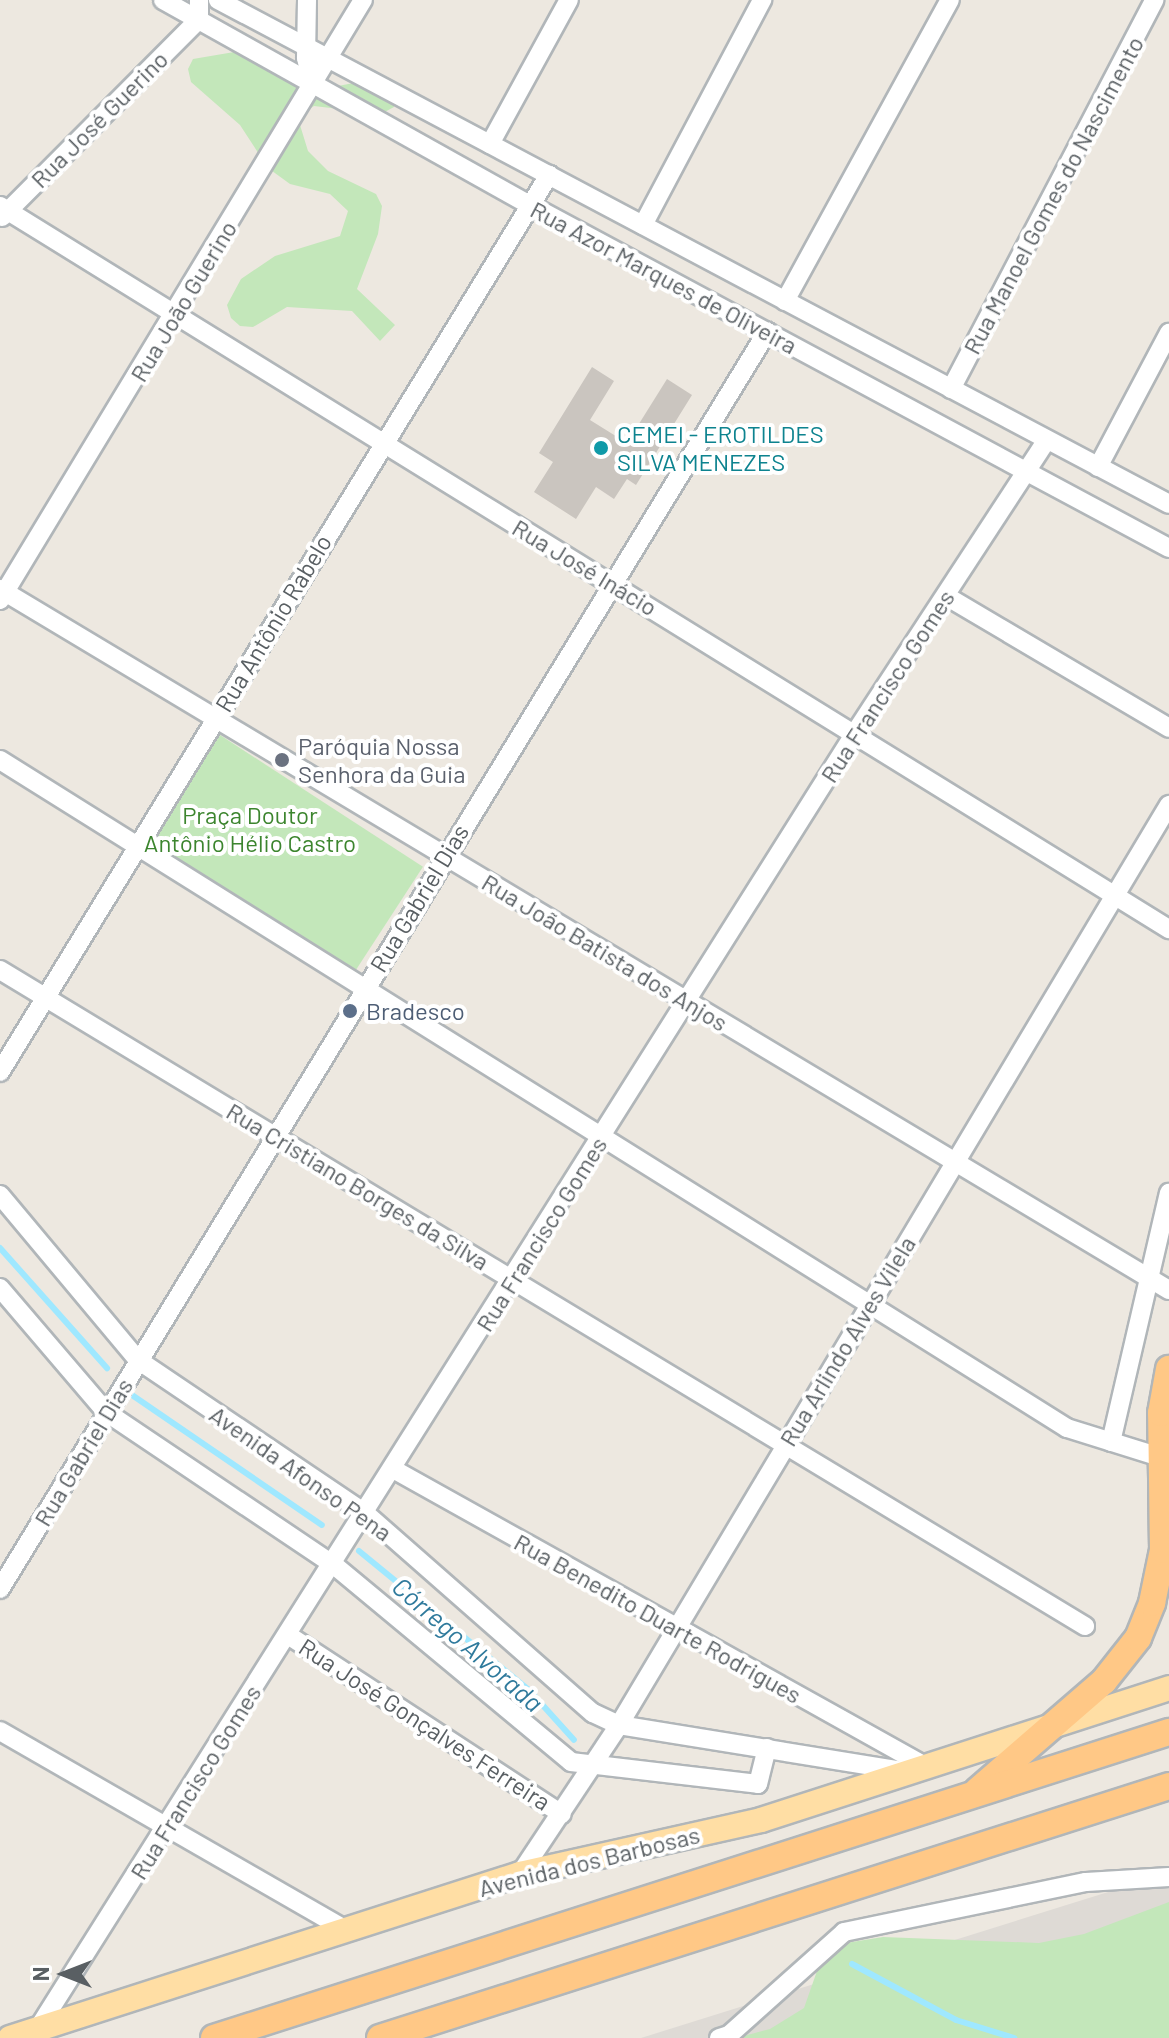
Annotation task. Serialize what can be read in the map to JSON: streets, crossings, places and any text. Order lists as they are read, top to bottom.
{
  "streets": {
    "main road": ["Avenida dos Barbosas"],
    "street": [
      "Rua José Guerino",
      "Rua Manoel Gomes do Nascimento",
      "Rua Azor Marques de Oliveira",
      "Rua João Guerino",
      "Rua José Inácio",
      "Rua Antônio Rabelo",
      "Rua Francisco Gomes",
      "Rua Gabriel Dias",
      "Rua João Batista dos Anjos",
      "Rua Cristiano Borges da Silva",
      "Rua Arlindo Alves Vilela",
      "Avenida Afonso Pena",
      "Rua Benedito Duarte Rodrigues",
      "Rua José Gonçalves Ferreira"
    ]
  },
  "crossings": [
    ["Rua José Guerino", "Rua Azor Marques de Oliveira"],
    ["Rua José Guerino", "Rua José Inácio"],
    ["Rua Manoel Gomes do Nascimento", "Rua Azor Marques de Oliveira"],
    ["Rua Azor Marques de Oliveira", "Rua João Guerino"],
    ["Rua Azor Marques de Oliveira", "Rua Antônio Rabelo"],
    ["Rua Azor Marques de Oliveira", "Rua Francisco Gomes"],
    ["Rua Azor Marques de Oliveira", "Rua Gabriel Dias"],
    ["Rua João Guerino", "Rua José Inácio"],
    ["Rua João Guerino", "Rua João Batista dos Anjos"],
    ["Rua José Inácio", "Rua Antônio Rabelo"],
    ["Rua José Inácio", "Rua Francisco Gomes"],
    ["Rua José Inácio", "Rua Gabriel Dias"],
    ["Rua José Inácio", "Rua Arlindo Alves Vilela"],
    ["Rua Antônio Rabelo", "Rua João Batista dos Anjos"],
    ["Rua Antônio Rabelo", "Rua Cristiano Borges da Silva"],
    ["Rua Francisco Gomes", "Rua João Batista dos Anjos"],
    ["Rua Francisco Gomes", "Rua Cristiano Borges da Silva"],
    ["Rua Francisco Gomes", "Avenida Afonso Pena"],
    ["Rua Francisco Gomes", "Rua Benedito Duarte Rodrigues"],
    ["Rua Francisco Gomes", "Rua José Gonçalves Ferreira"],
    ["Rua Francisco Gomes", "Avenida dos Barbosas"],
    ["Rua Gabriel Dias", "Rua João Batista dos Anjos"],
    ["Rua Gabriel Dias", "Rua Cristiano Borges da Silva"],
    ["Rua Gabriel Dias", "Avenida Afonso Pena"],
    ["Rua João Batista dos Anjos", "Rua Arlindo Alves Vilela"],
    ["Rua Cristiano Borges da Silva", "Rua Arlindo Alves Vilela"],
    ["Rua Arlindo Alves Vilela", "Avenida Afonso Pena"],
    ["Rua Arlindo Alves Vilela", "Rua Benedito Duarte Rodrigues"],
    ["Rua Arlindo Alves Vilela", "Rua José Gonçalves Ferreira"],
    ["Rua Arlindo Alves Vilela", "Avenida dos Barbosas"],
    ["Avenida Afonso Pena", "Rua Benedito Duarte Rodrigues"],
    ["Avenida Afonso Pena", "Avenida dos Barbosas"],
    ["Rua Benedito Duarte Rodrigues", "Avenida dos Barbosas"]
  ],
  "water": ["Córrego Alvorada"],
  "parks": ["Praça Doutor Antônio Hélio Castro"],
  "places": ["CEMEI - EROTILDES SILVA MENEZES", "Paróquia Nossa Senhora da Guia", "Bradesco"],
  "north": "left"
}
